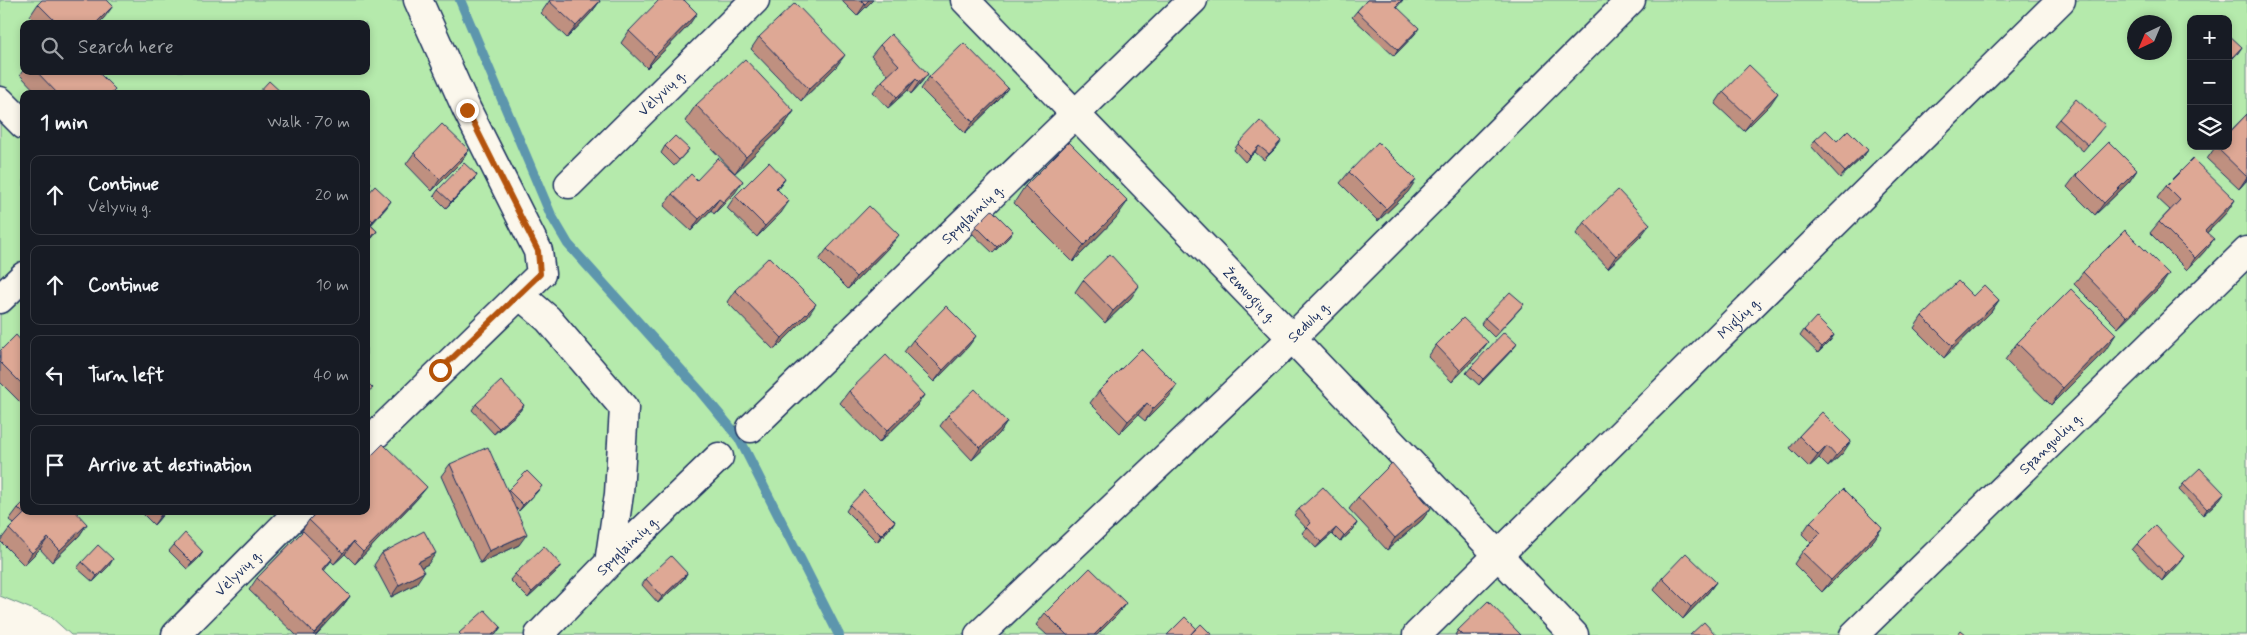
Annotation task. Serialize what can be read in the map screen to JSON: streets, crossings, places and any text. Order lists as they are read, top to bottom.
{
  "streets": {
    "street": [
      "Vėlyvių g.",
      "Spyglainių g.",
      "Žemuogių g.",
      "Miglių g.",
      "Sedulų g.",
      "Spanguolių g."
    ]
  },
  "crossings": [
    ["Spyglainių g.", "Žemuogių g."],
    ["Žemuogių g.", "Miglių g."],
    ["Žemuogių g.", "Sedulų g."]
  ],
  "north": "bottom left",
  "page": {
    "map_buttons": ["+", "−"],
    "search": "Search here",
    "heading": ["1 min", "Walk · 70 m"],
    "list": [
      ["Continue", "Vėlyvių g.", "20 m"],
      ["Continue", "10 m"],
      ["Turn left", "40 m"],
      "Arrive at destination"
    ]
  }
}
